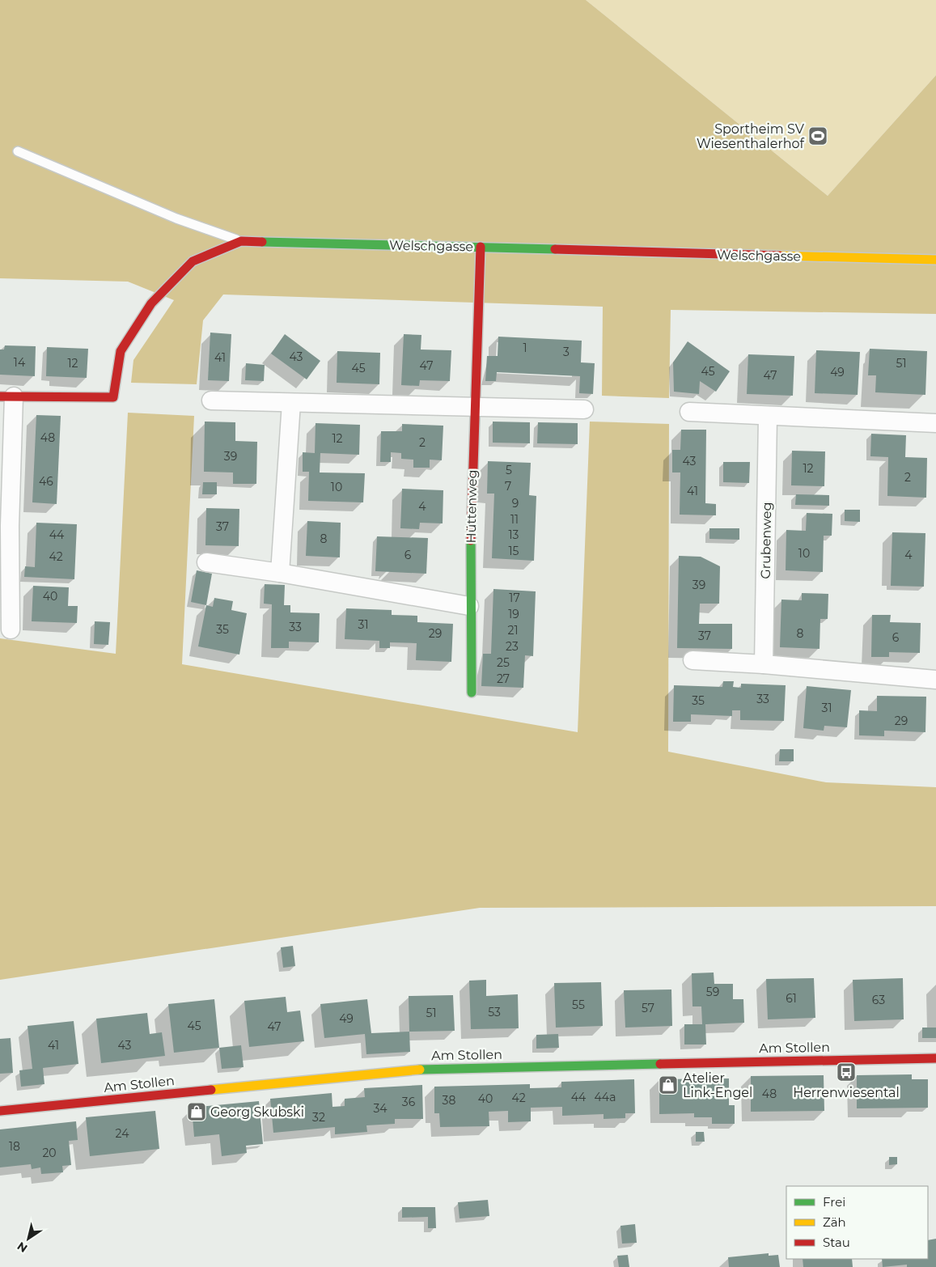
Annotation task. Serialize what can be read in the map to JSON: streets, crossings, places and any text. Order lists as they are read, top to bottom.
{
  "streets": {
    "street": [
      "Welschgasse",
      "Hüttenweg",
      "Grubenweg",
      "Am Stollen"
    ]
  },
  "crossings": [
    ["Welschgasse", "Hüttenweg"]
  ],
  "places": {
    "sports": ["Sportheim SV Wiesenthalerhof"],
    "bus stop": ["Herrenwiesental"],
    "shop": ["Atelier Link-Engel", "Georg Skubski"]
  },
  "house_numbers": [
    "1",
    "3",
    "43",
    "41",
    "14",
    "12",
    "51",
    "47",
    "45",
    "45",
    "49",
    "47",
    "48",
    "12",
    "2",
    "39",
    "43",
    "12",
    "5",
    "2",
    "46",
    "7",
    "10",
    "41",
    "9",
    "4",
    "11",
    "37",
    "44",
    "13",
    "8",
    "15",
    "10",
    "6",
    "4",
    "42",
    "39",
    "40",
    "17",
    "19",
    "31",
    "33",
    "35",
    "21",
    "29",
    "8",
    "37",
    "6",
    "23",
    "25",
    "27",
    "33",
    "35",
    "31",
    "29",
    "59",
    "61",
    "63",
    "55",
    "57",
    "53",
    "51",
    "49",
    "45",
    "47",
    "41",
    "43",
    "48",
    "44",
    "44a",
    "42",
    "40",
    "38",
    "36",
    "34",
    "32",
    "24",
    "18",
    "20"
  ],
  "legend": ["Frei", "Zäh", "Stau"],
  "north": "bottom left"
}
